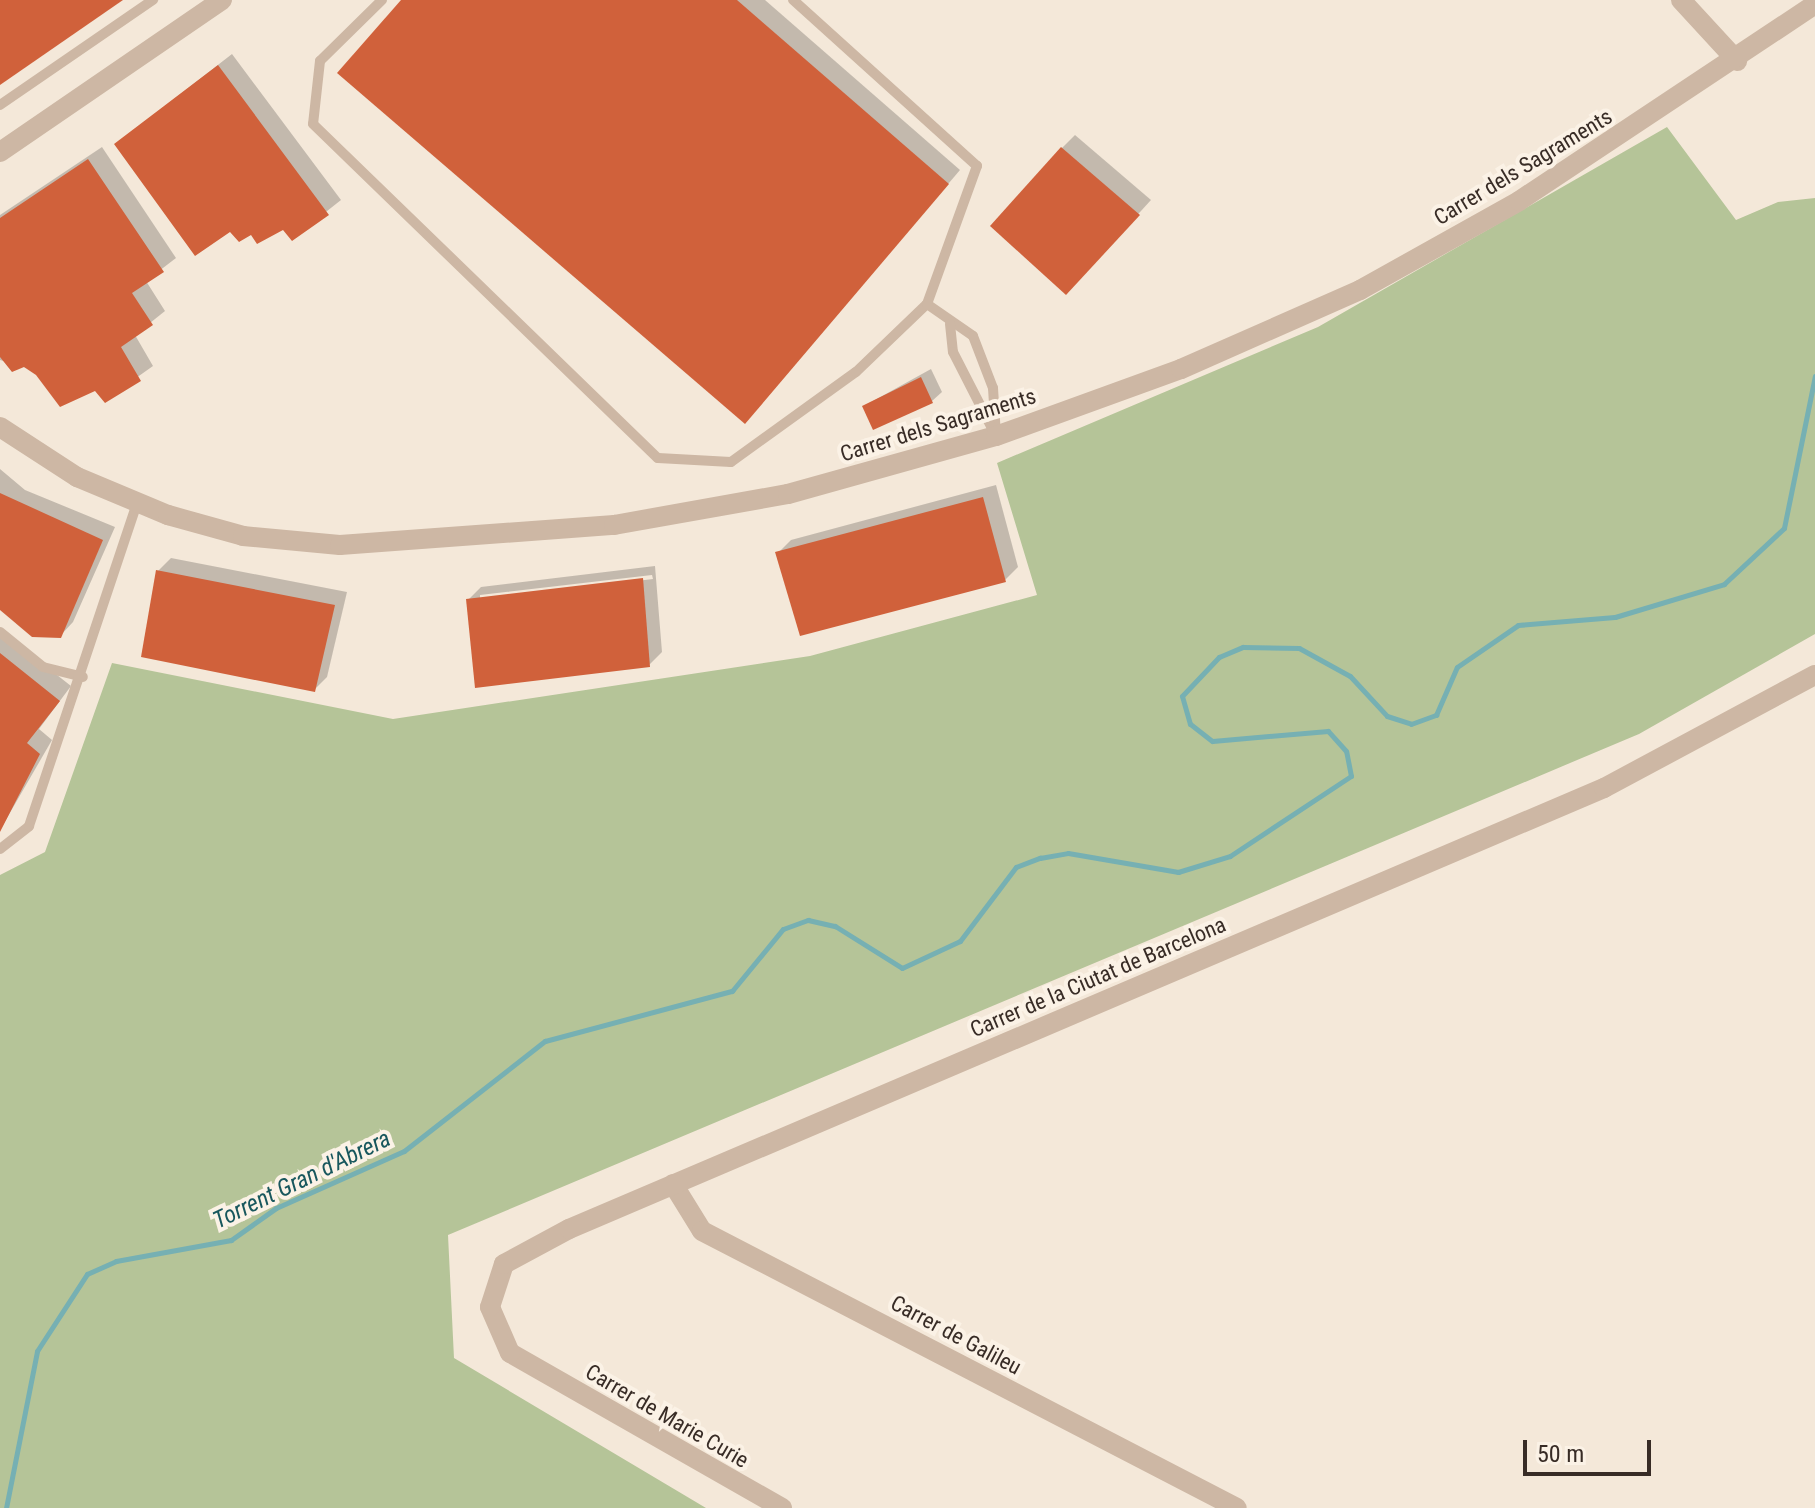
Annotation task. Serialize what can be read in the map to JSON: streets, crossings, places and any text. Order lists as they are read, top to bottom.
{
  "streets": {
    "street": [
      "Carrer dels Sagraments",
      "Carrer de la Ciutat de Barcelona",
      "Carrer de Galileu",
      "Carrer de Marie Curie"
    ]
  },
  "crossings": [
    ["Carrer de la Ciutat de Barcelona", "Carrer de Galileu"],
    ["Carrer de la Ciutat de Barcelona", "Carrer de Marie Curie"]
  ],
  "water": ["Torrent Gran d'Abrera"],
  "scale_bar": "50 m"
}
